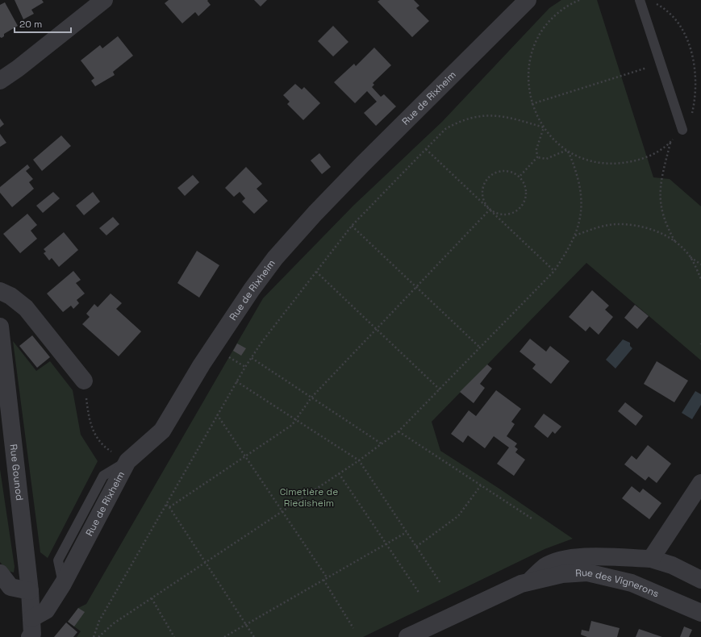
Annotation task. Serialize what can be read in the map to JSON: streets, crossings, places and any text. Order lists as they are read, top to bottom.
{
  "streets": {
    "street": ["Rue de Rixheim", "Rue Gounod", "Rue des Vignerons"]
  },
  "crossings": [
    ["Rue de Rixheim", "Rue Gounod"]
  ],
  "parks": ["Cimetière de Riedisheim"],
  "scale_bar": "20 m"
}
